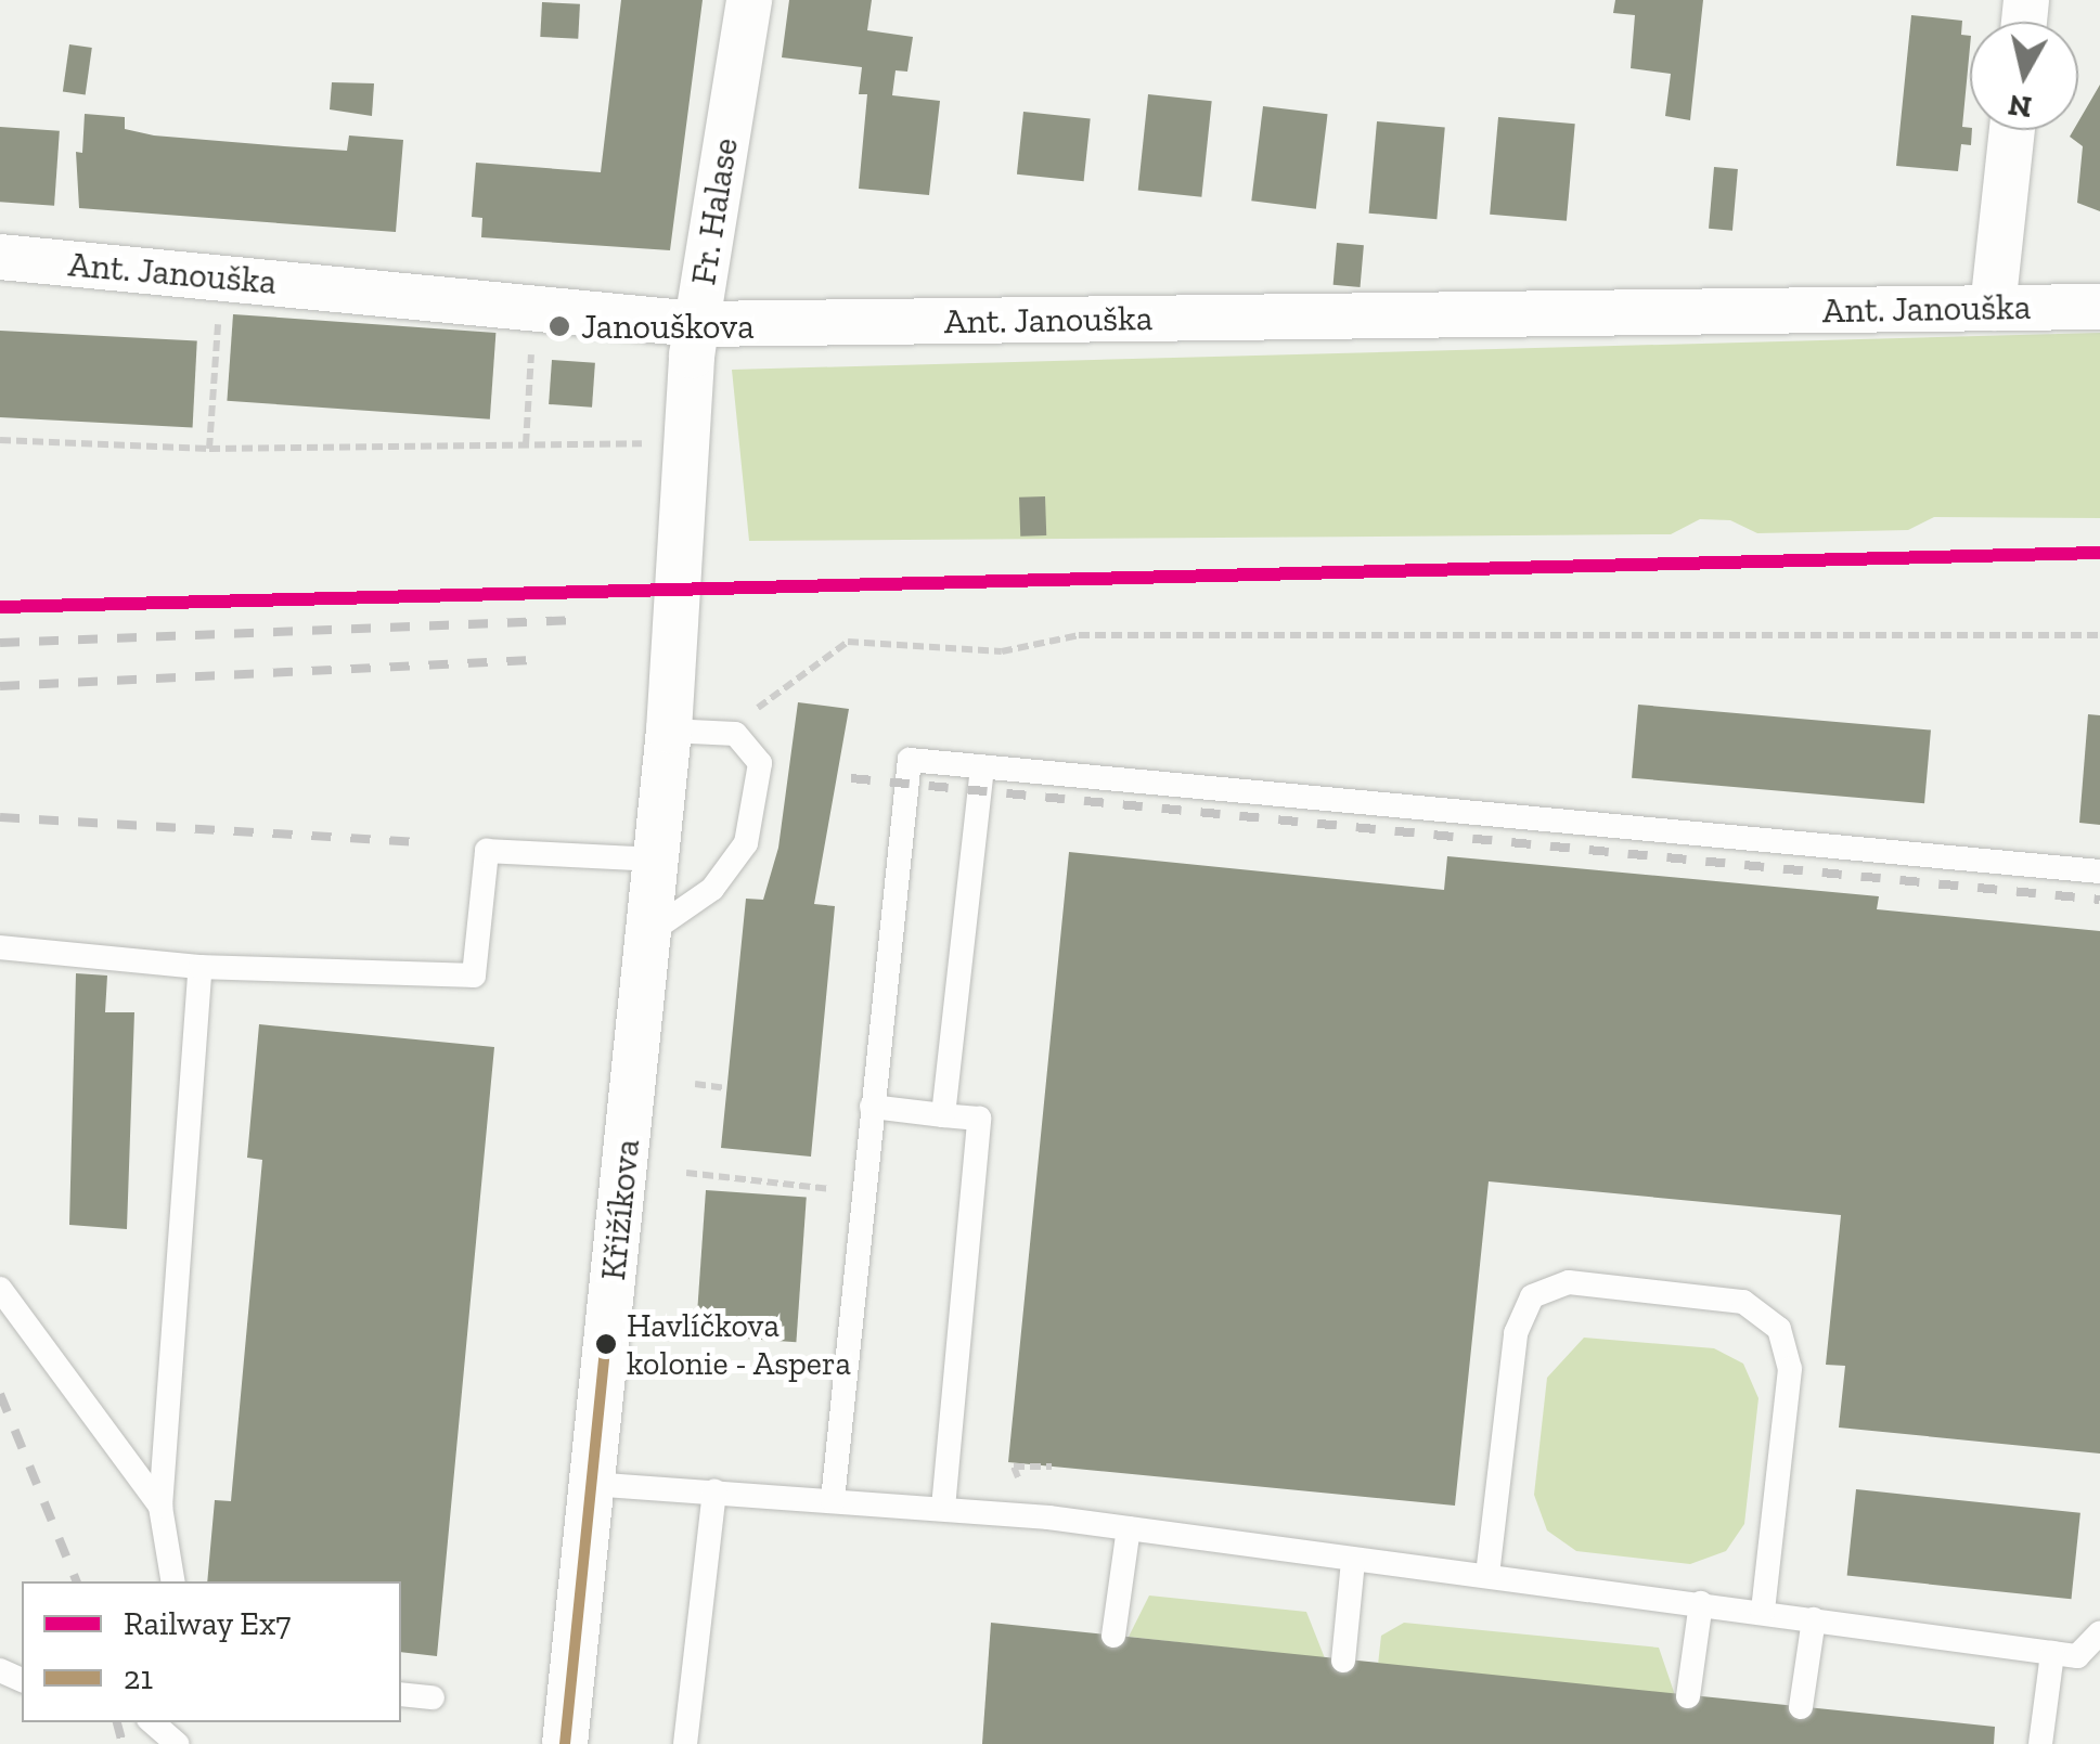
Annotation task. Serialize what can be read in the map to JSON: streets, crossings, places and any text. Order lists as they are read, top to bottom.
{
  "streets": {
    "street": ["Fr. Halase", "Ant. Janouška", "Křižíkova"]
  },
  "crossings": [
    ["Fr. Halase", "Ant. Janouška"],
    ["Fr. Halase", "Křižíkova"]
  ],
  "places": ["Janouškova", "Havlíčkova kolonie - Aspera"],
  "lines": ["rail line Ex7", "transit line 21"],
  "legend": ["Railway Ex7", "21"],
  "north": "bottom"
}
